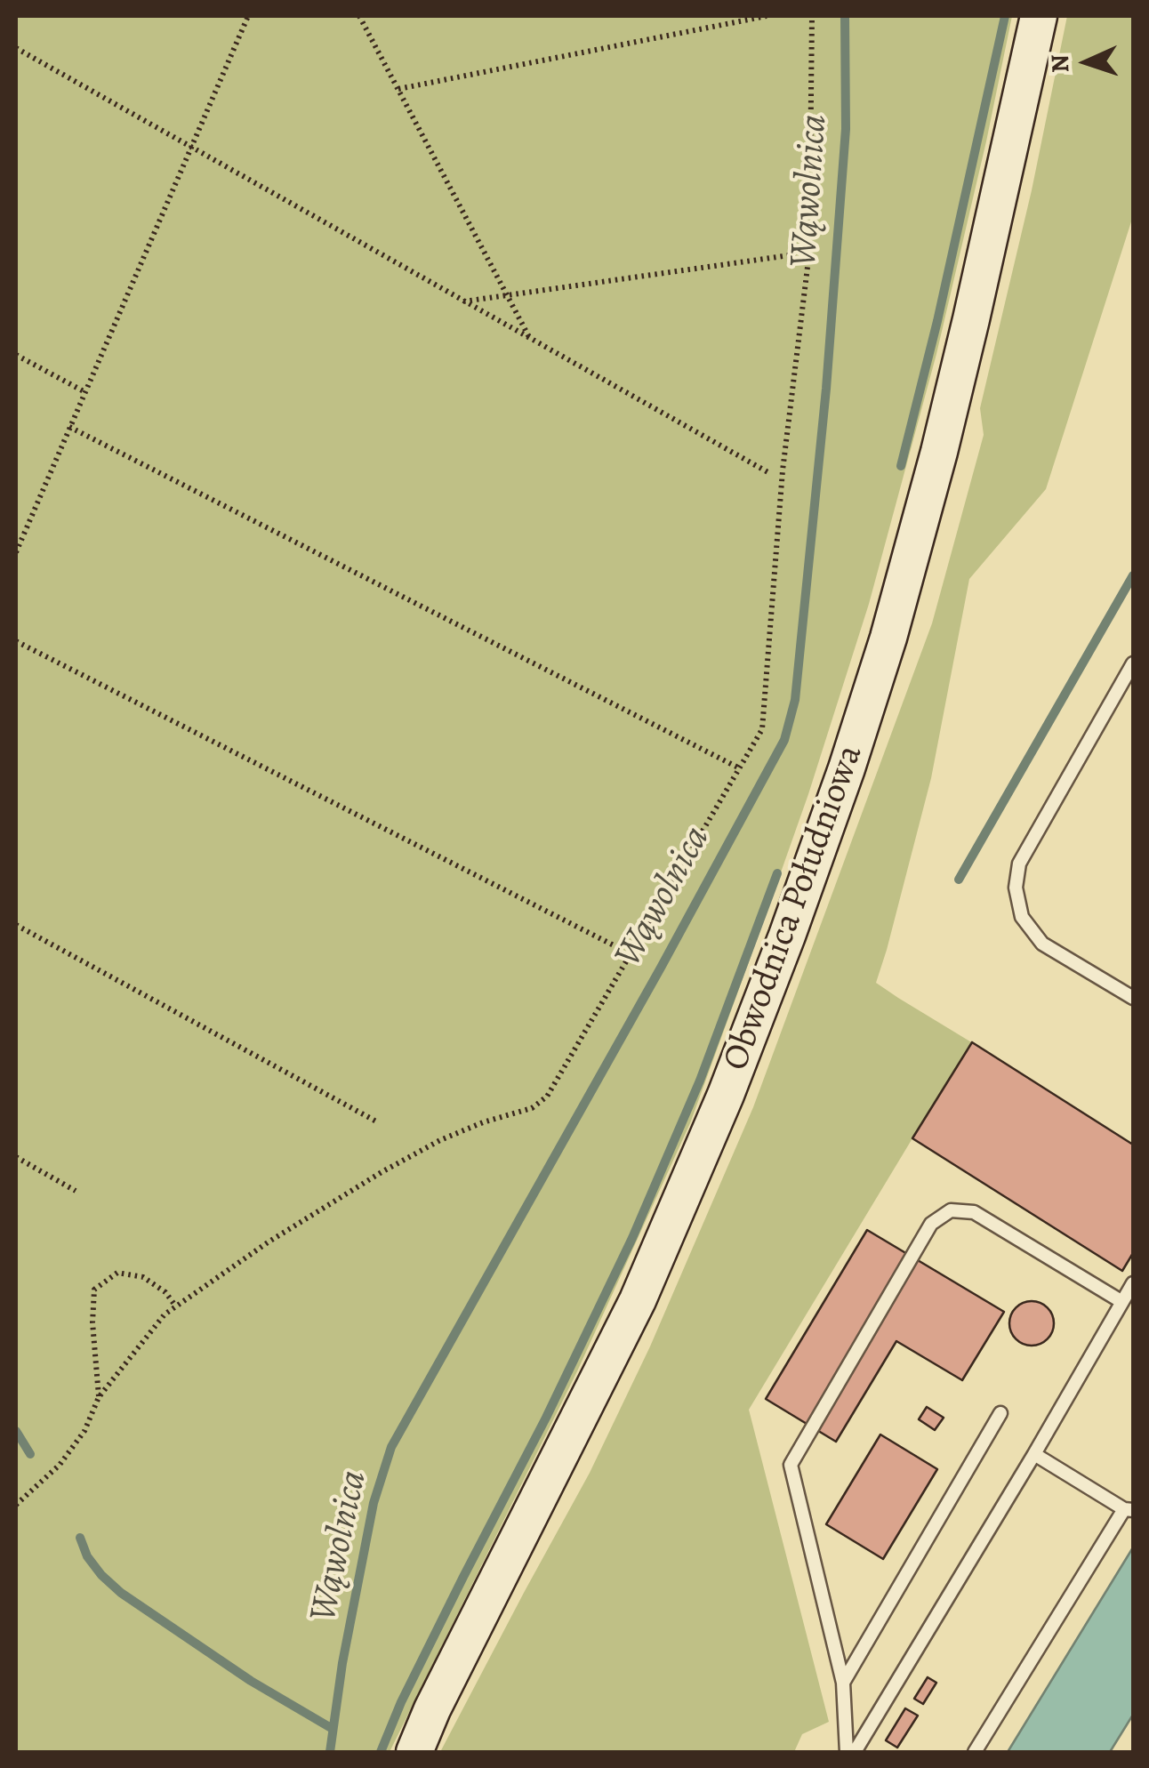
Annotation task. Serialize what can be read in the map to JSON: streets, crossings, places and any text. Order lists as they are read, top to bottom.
{
  "streets": {
    "main road": ["Obwodnica Południowa"]
  },
  "water": ["Wąwolnica"],
  "north": "left"
}
